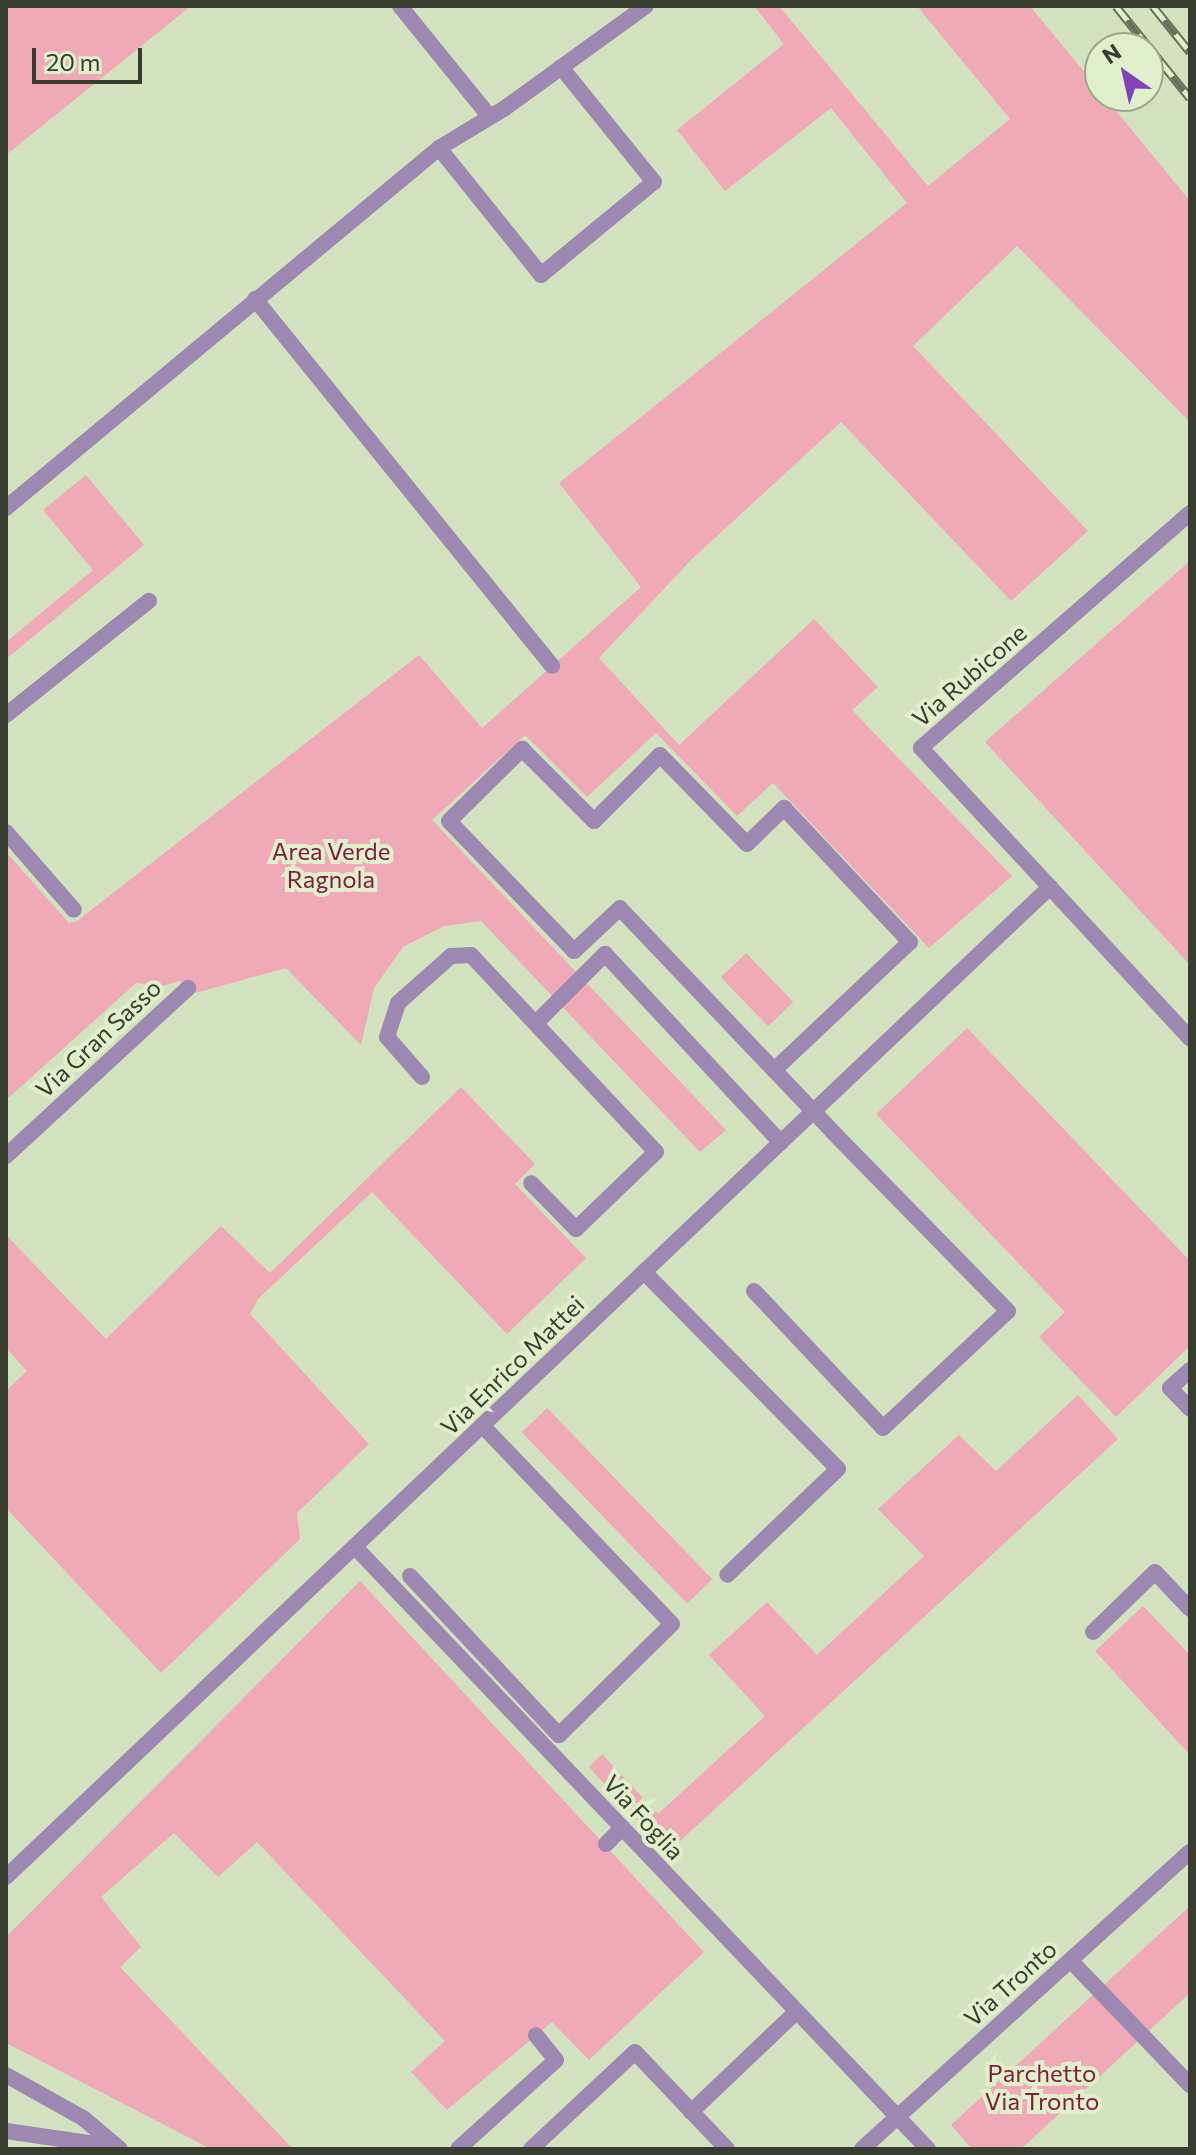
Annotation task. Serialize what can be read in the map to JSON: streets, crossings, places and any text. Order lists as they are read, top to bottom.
{
  "streets": {
    "street": [
      "Via Rubicone",
      "Via Gran Sasso",
      "Via Enrico Mattei",
      "Via Foglia",
      "Via Tronto"
    ]
  },
  "crossings": [
    ["Via Rubicone", "Via Enrico Mattei"],
    ["Via Enrico Mattei", "Via Foglia"],
    ["Via Foglia", "Via Tronto"]
  ],
  "parks": ["Area Verde Ragnola", "Parchetto Via Tronto"],
  "scale_bar": "20 m",
  "north": "top left"
}
